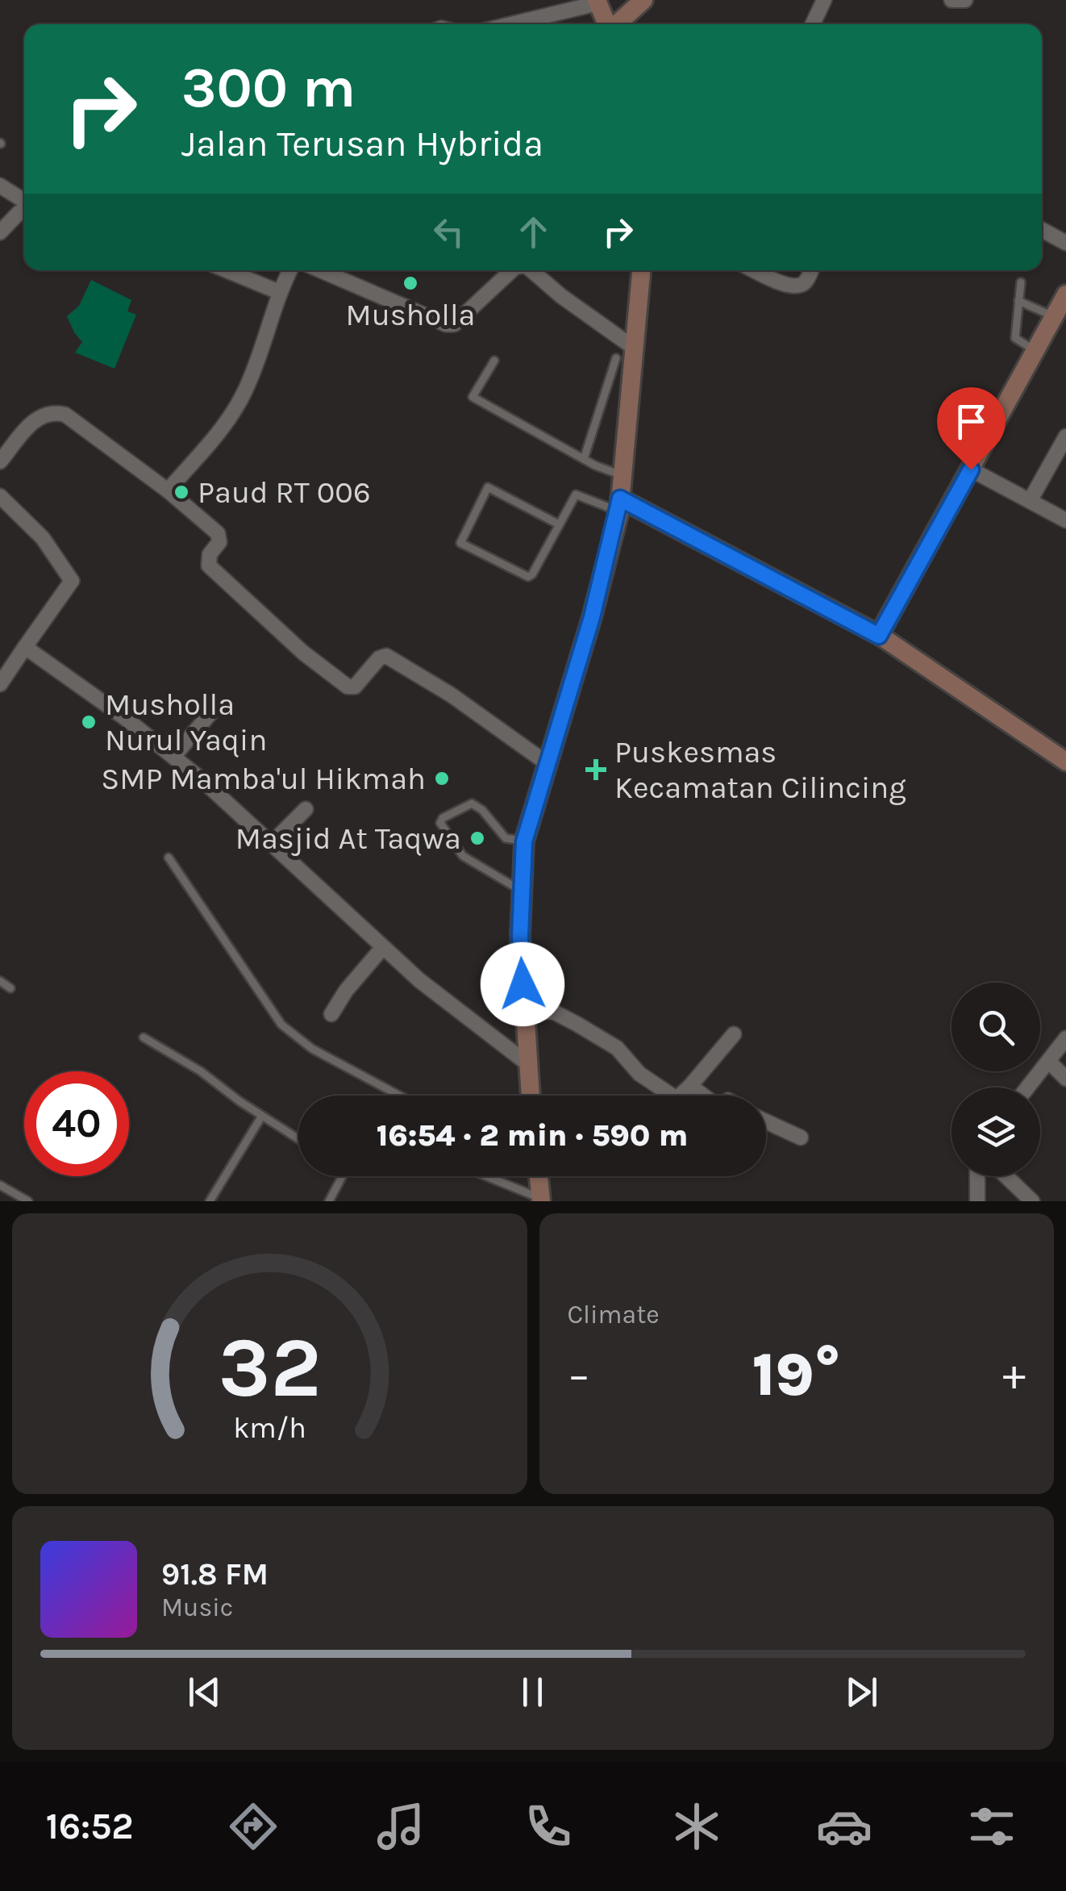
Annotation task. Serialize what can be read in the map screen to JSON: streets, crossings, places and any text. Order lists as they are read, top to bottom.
{
  "places": {
    "other": [
      "Musholla",
      "Paud RT 006",
      "Musholla Nurul Yaqin",
      "SMP Mamba'ul Hikmah",
      "Masjid At Taqwa"
    ],
    "health": ["Puskesmas Kecamatan Cilincing"]
  },
  "page": {
    "turn": ["300 m", "Jalan Terusan Hybrida"],
    "limit": "40",
    "trip": "16:54 · 2 min · 590 m",
    "tile": "Climate",
    "heat": ["−", "19°", "+"],
    "song": ["91.8 FM", "Music"],
    "tabs": "16:52",
    "gauge": ["32", "km/h"]
  }
}
